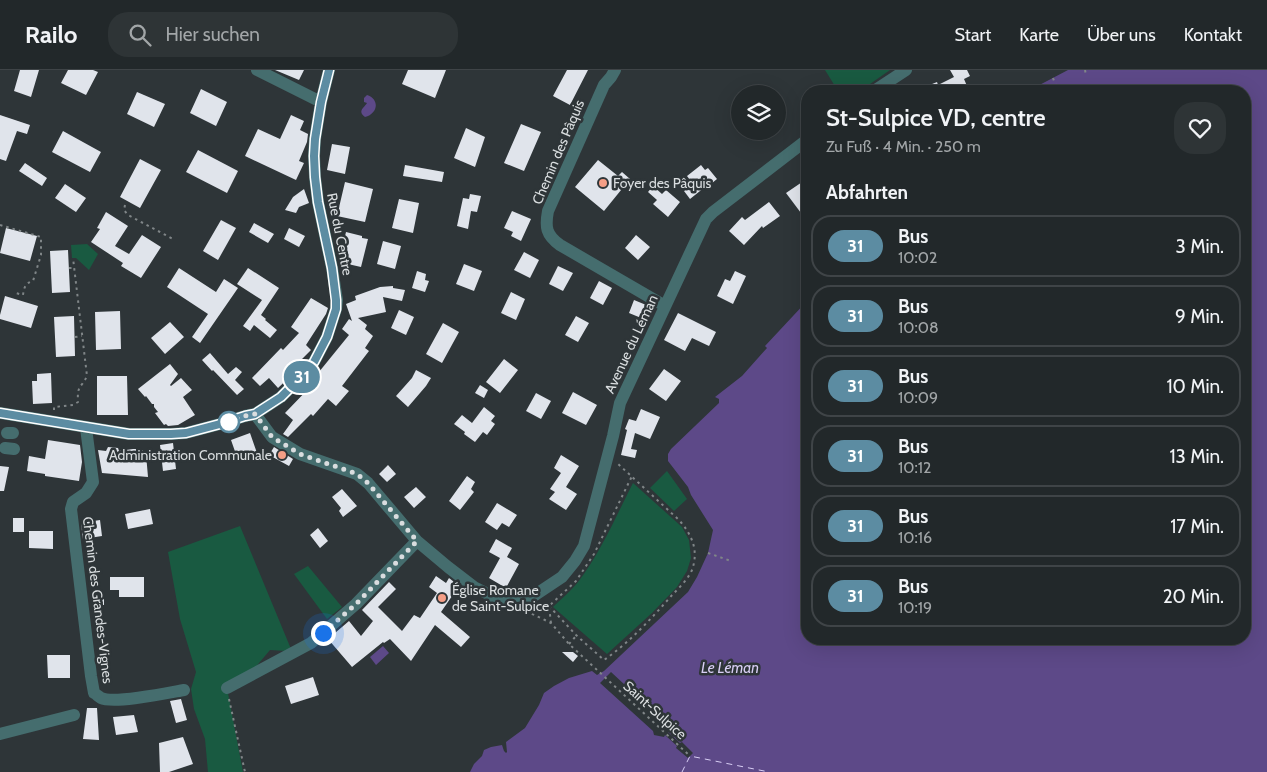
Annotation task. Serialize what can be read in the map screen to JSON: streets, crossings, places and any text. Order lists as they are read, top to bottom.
{
  "streets": {
    "street": [
      "Chemin des Pâquis",
      "Rue du Centre",
      "Avenue du Léman",
      "Chemin des Grandes-Vignes"
    ],
    "path": ["Saint-Sulpice"]
  },
  "crossings": [
    ["Chemin des Pâquis", "Avenue du Léman"],
    ["Rue du Centre", "Chemin des Grandes-Vignes"]
  ],
  "water": ["Le Léman"],
  "places": ["Foyer des Pâquis", "Administration Communale", "Église Romane de Saint-Sulpice"],
  "lines": ["bus line 31"],
  "page": {
    "header": "Railo",
    "search": "Hier suchen",
    "nav": [
      "Start",
      "Karte",
      "Über uns",
      "Kontakt"
    ],
    "on_map": "31",
    "heading": [
      ["St-Sulpice VD, centre", "Zu Fuß · 4 Min. · 250 m"],
      "Abfahrten"
    ],
    "list": [
      {
        "mark": "31",
        "name": "Bus",
        "note": "10:02",
        "value": "3 Min."
      },
      {
        "mark": "31",
        "name": "Bus",
        "note": "10:08",
        "value": "9 Min."
      },
      {
        "mark": "31",
        "name": "Bus",
        "note": "10:09",
        "value": "10 Min."
      },
      {
        "mark": "31",
        "name": "Bus",
        "note": "10:12",
        "value": "13 Min."
      },
      {
        "mark": "31",
        "name": "Bus",
        "note": "10:16",
        "value": "17 Min."
      },
      {
        "mark": "31",
        "name": "Bus",
        "note": "10:19",
        "value": "20 Min."
      }
    ]
  }
}
